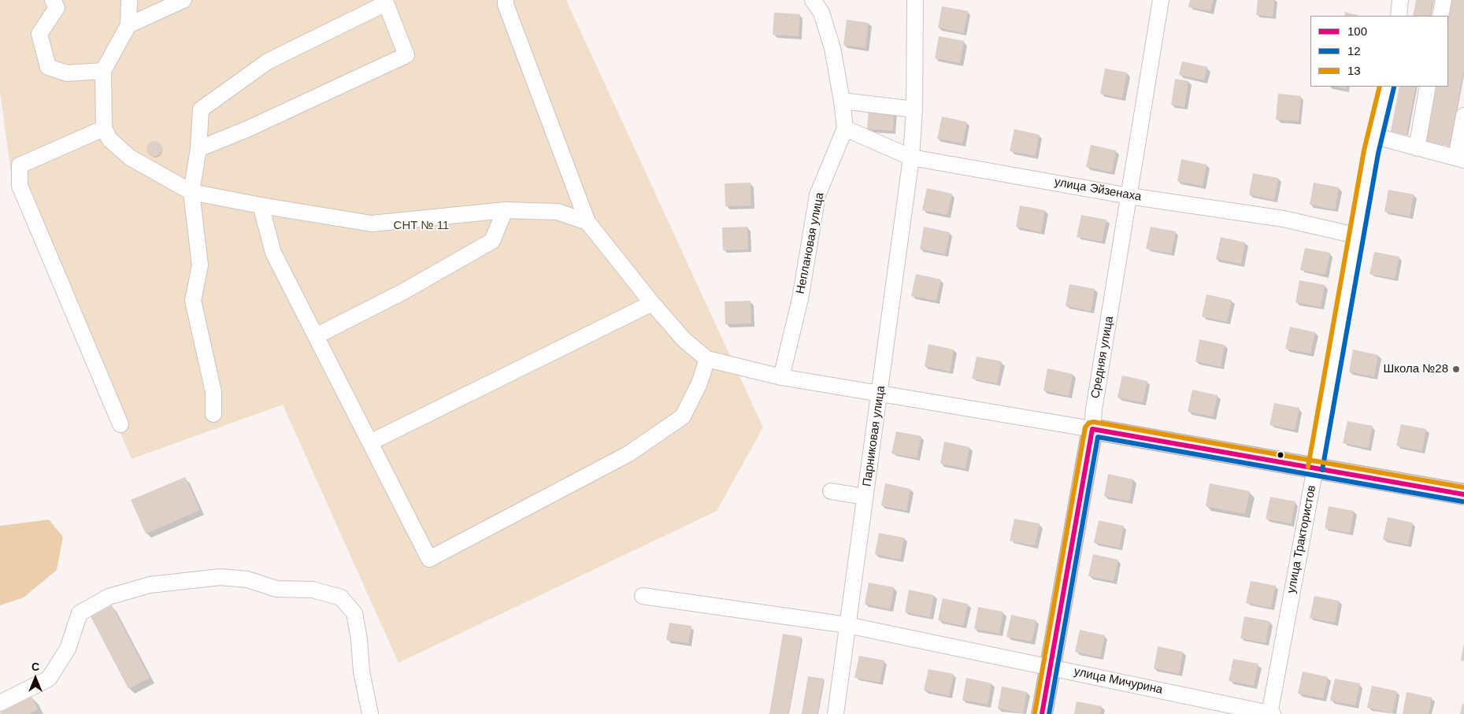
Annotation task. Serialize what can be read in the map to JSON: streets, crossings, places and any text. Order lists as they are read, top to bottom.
{
  "streets": {
    "main road": ["Средняя улица"],
    "street": [
      "улица Эйзенаха",
      "Неплановая улица",
      "Парниковая улица",
      "улица Трактористов",
      "улица Мичурина"
    ]
  },
  "crossings": [
    ["улица Эйзенаха", "Неплановая улица"],
    ["улица Эйзенаха", "Средняя улица"],
    ["улица Эйзенаха", "Парниковая улица"],
    ["улица Эйзенаха", "улица Трактористов"],
    ["Средняя улица", "улица Мичурина"],
    ["Парниковая улица", "улица Мичурина"],
    ["улица Трактористов", "улица Мичурина"]
  ],
  "parks": ["СНТ № 11"],
  "places": ["Школа №28"],
  "lines": ["transit line 13", "transit line 12", "transit line 100"],
  "legend": ["100", "12", "13"],
  "north": "top"
}
